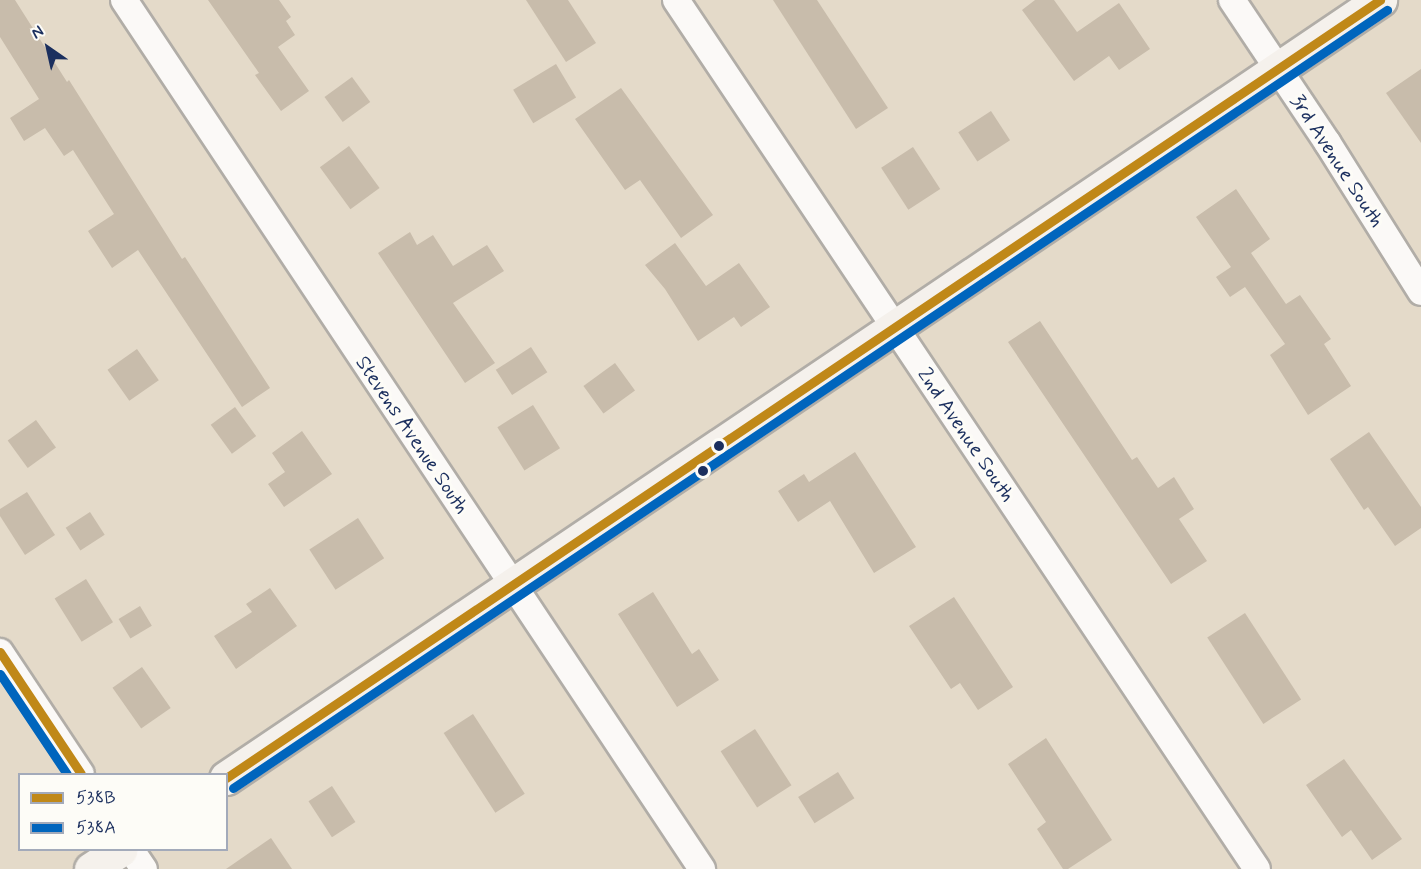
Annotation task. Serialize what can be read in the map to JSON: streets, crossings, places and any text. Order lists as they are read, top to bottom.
{
  "streets": {
    "street": ["3rd Avenue South", "Stevens Avenue South", "2nd Avenue South"]
  },
  "lines": ["transit line 538B", "transit line 538A"],
  "legend": ["538B", "538A"],
  "north": "top left"
}
